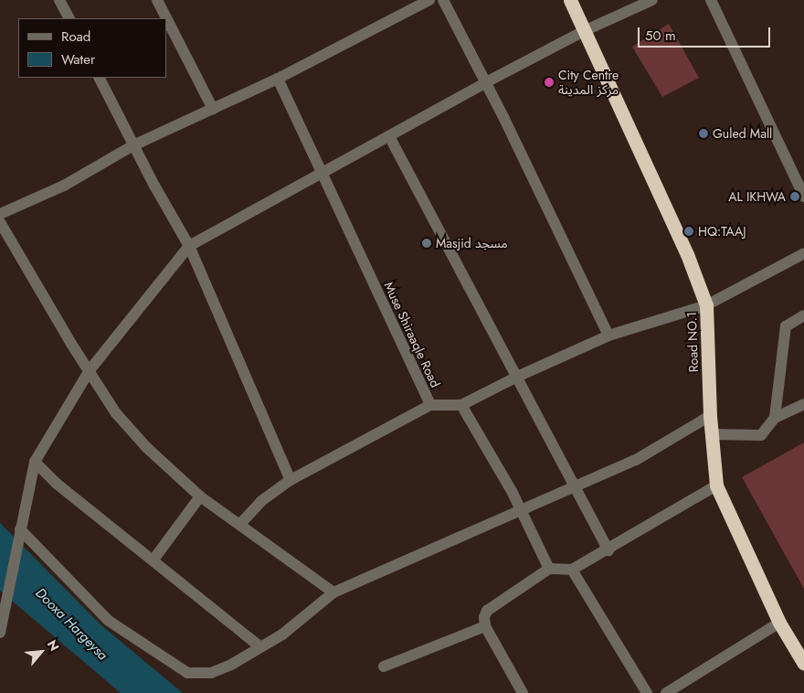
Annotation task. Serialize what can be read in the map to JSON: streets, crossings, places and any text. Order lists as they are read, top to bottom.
{
  "streets": {
    "highway": ["Road NO.1"],
    "street": ["Muse Shiraaqle Road"]
  },
  "water": ["Dooxa Hargeysa"],
  "places": [
    "City Centre مركز المدينة",
    "Guled Mall",
    "AL IKHWA",
    "HQ:TAAJ",
    "Masjid مسجد"
  ],
  "legend": ["Road", "Water"],
  "scale_bar": "50 m",
  "north": "top right"
}
